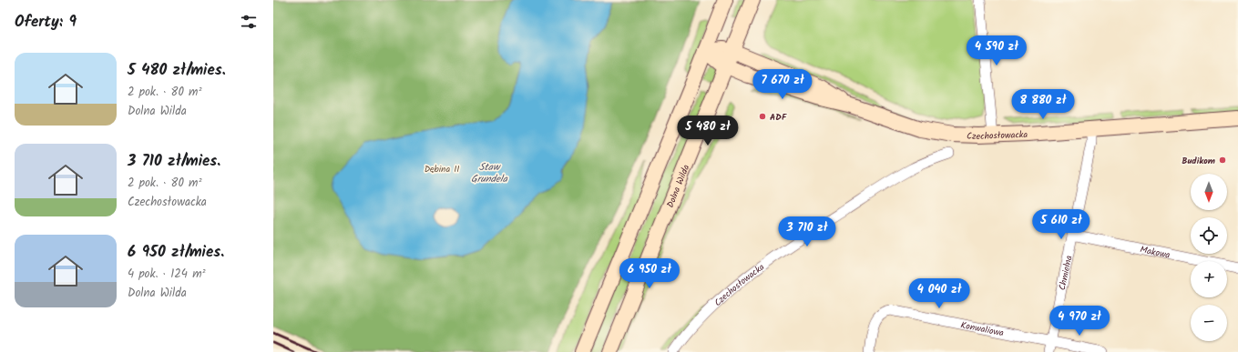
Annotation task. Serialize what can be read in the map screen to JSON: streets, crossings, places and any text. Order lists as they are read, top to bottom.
{
  "streets": {
    "main road": ["Czechosłowacka", "Dolna Wilda"],
    "street": ["Makowa", "Chmielna", "Konwaliowa"]
  },
  "crossings": [
    ["Czechosłowacka", "Dolna Wilda"],
    ["Czechosłowacka", "Chmielna"],
    ["Makowa", "Chmielna"],
    ["Chmielna", "Konwaliowa"]
  ],
  "water": ["Staw Grundela"],
  "parks": ["Dębina II"],
  "places": ["ADF", "Budikom"],
  "north": "bottom",
  "page": {
    "heading": "Oferty: 9",
    "price": [
      "4 590 zł",
      "7 670 zł",
      "8 880 zł",
      "5 480 zł",
      "5 610 zł",
      "3 710 zł",
      "6 950 zł",
      "4 040 zł",
      "4 970 zł"
    ],
    "list": [
      {
        "name": "5 480 zł/mies.",
        "note": "2 pok. · 80 m² · Dolna Wilda"
      },
      {
        "name": "3 710 zł/mies.",
        "note": "2 pok. · 80 m² · Czechosłowacka"
      },
      {
        "name": "6 950 zł/mies.",
        "note": "4 pok. · 124 m² · Dolna Wilda"
      }
    ],
    "map_buttons": ["+", "−"]
  }
}
